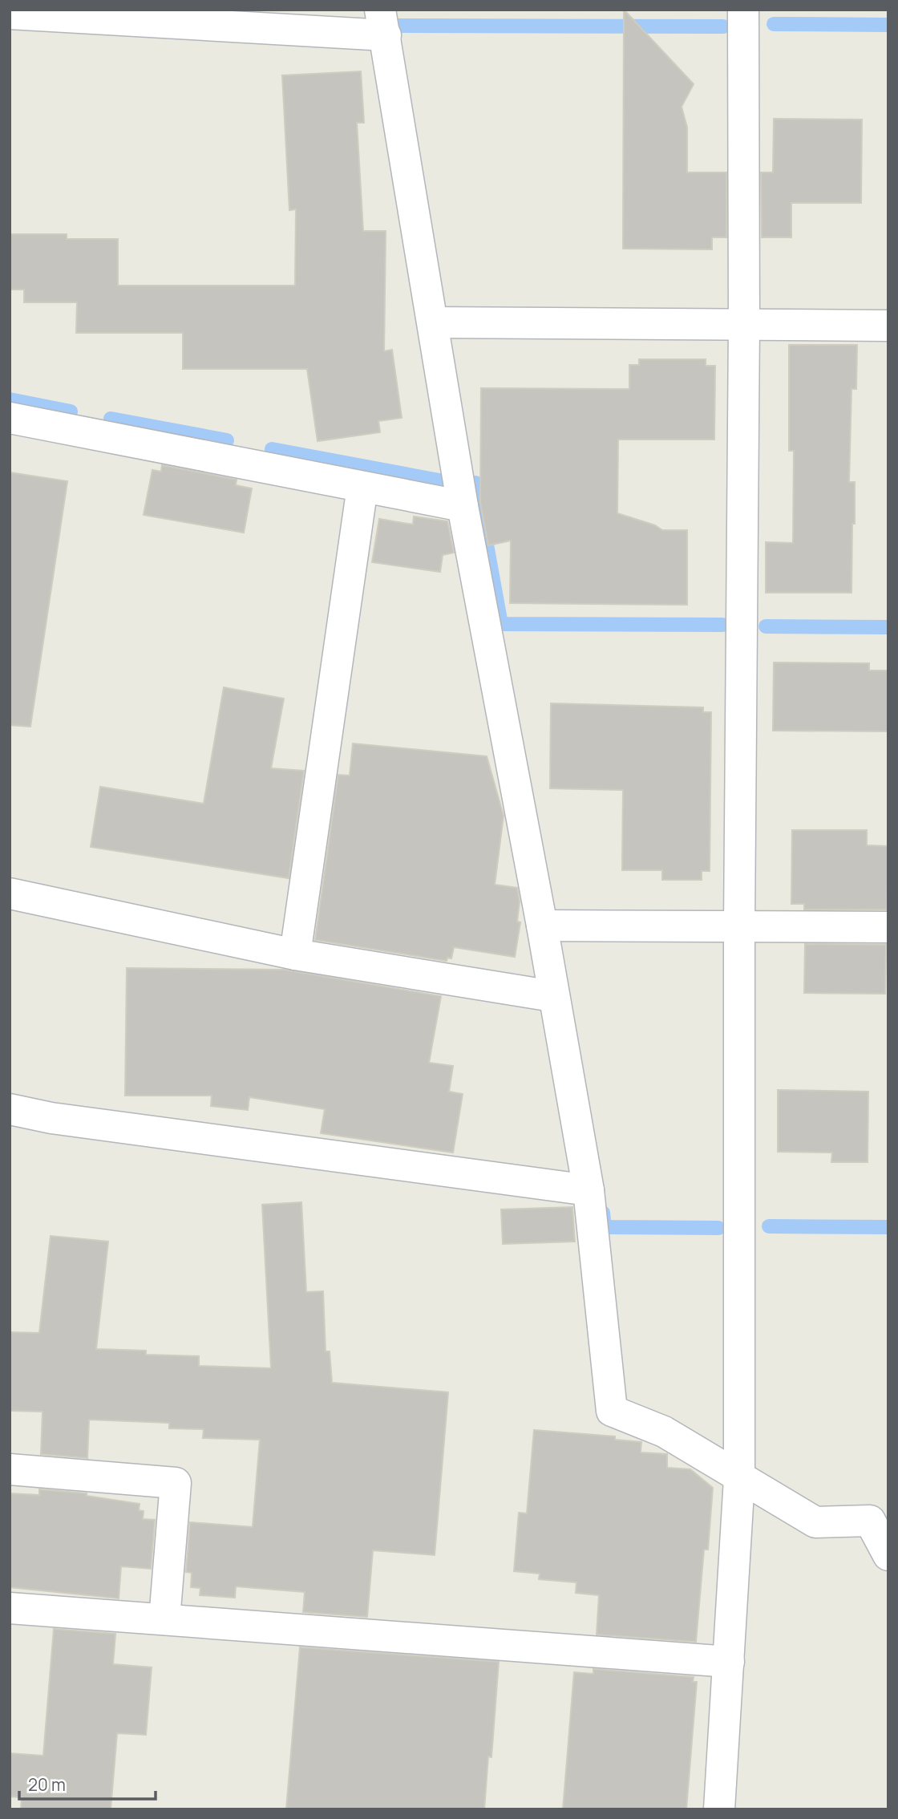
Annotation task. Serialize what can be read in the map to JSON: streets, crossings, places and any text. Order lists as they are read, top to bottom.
{
  "scale_bar": "20 m"
}
